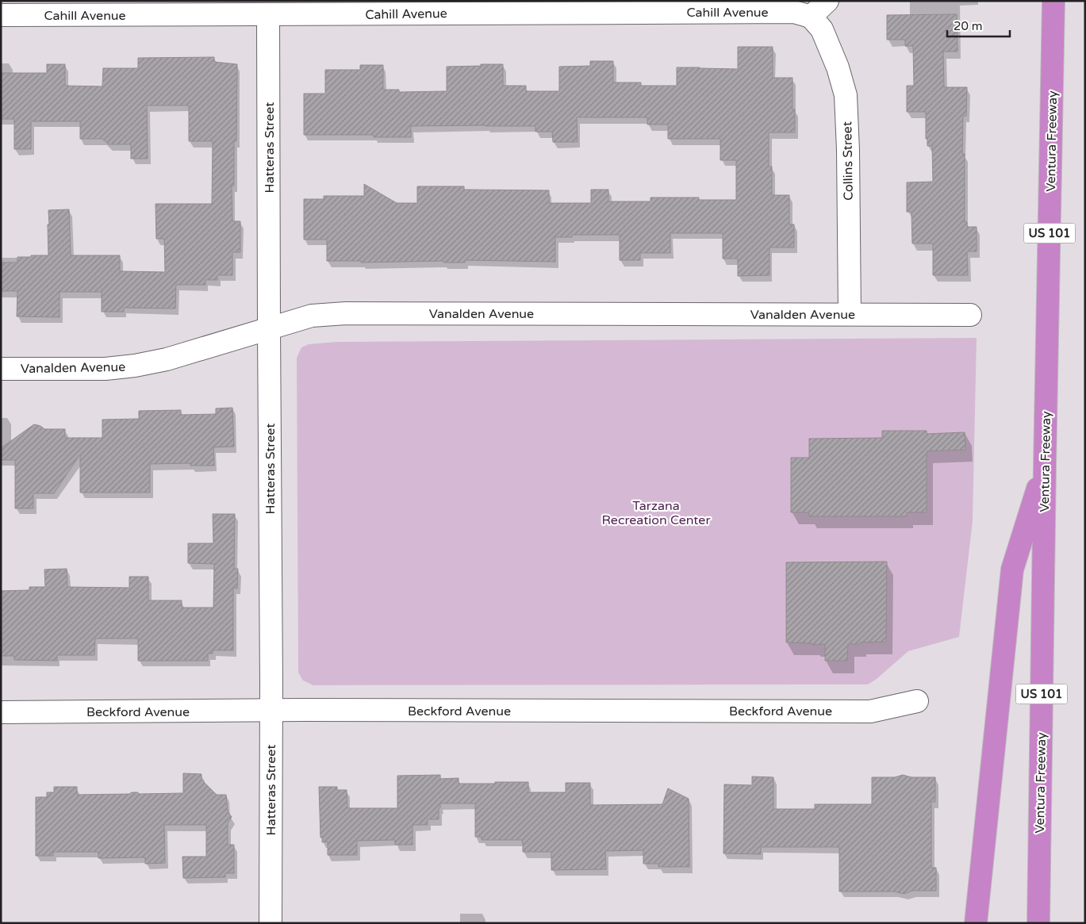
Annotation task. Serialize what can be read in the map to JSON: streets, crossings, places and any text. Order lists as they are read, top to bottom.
{
  "streets": {
    "highway": ["Ventura Freeway", "US 101"],
    "street": [
      "Cahill Avenue",
      "Hatteras Street",
      "Collins Street",
      "Vanalden Avenue",
      "Beckford Avenue"
    ]
  },
  "crossings": [
    ["Cahill Avenue", "Hatteras Street"],
    ["Cahill Avenue", "Collins Street"],
    ["Hatteras Street", "Vanalden Avenue"],
    ["Hatteras Street", "Beckford Avenue"],
    ["Collins Street", "Vanalden Avenue"]
  ],
  "parks": ["Tarzana Recreation Center"],
  "scale_bar": "20 m"
}
